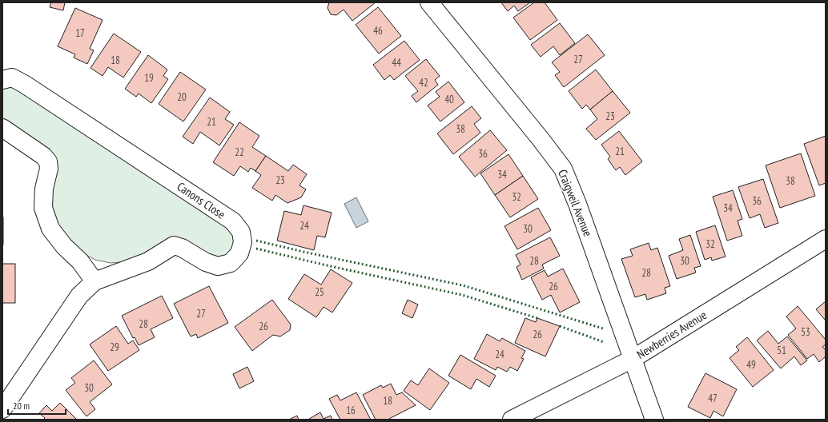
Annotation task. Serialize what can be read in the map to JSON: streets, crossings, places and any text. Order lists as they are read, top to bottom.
{
  "streets": {
    "street": ["Canons Close", "Craigweil Avenue", "Newberries Avenue"]
  },
  "crossings": [
    ["Craigweil Avenue", "Newberries Avenue"]
  ],
  "house_numbers": [
    "46",
    "17",
    "27",
    "18",
    "44",
    "19",
    "42",
    "20",
    "40",
    "23",
    "21",
    "38",
    "21",
    "22",
    "36",
    "34",
    "23",
    "38",
    "32",
    "36",
    "34",
    "24",
    "30",
    "32",
    "28",
    "30",
    "28",
    "26",
    "25",
    "27",
    "28",
    "26",
    "53",
    "26",
    "29",
    "51",
    "24",
    "49",
    "30",
    "47",
    "18",
    "16"
  ],
  "scale_bar": "20 m"
}
